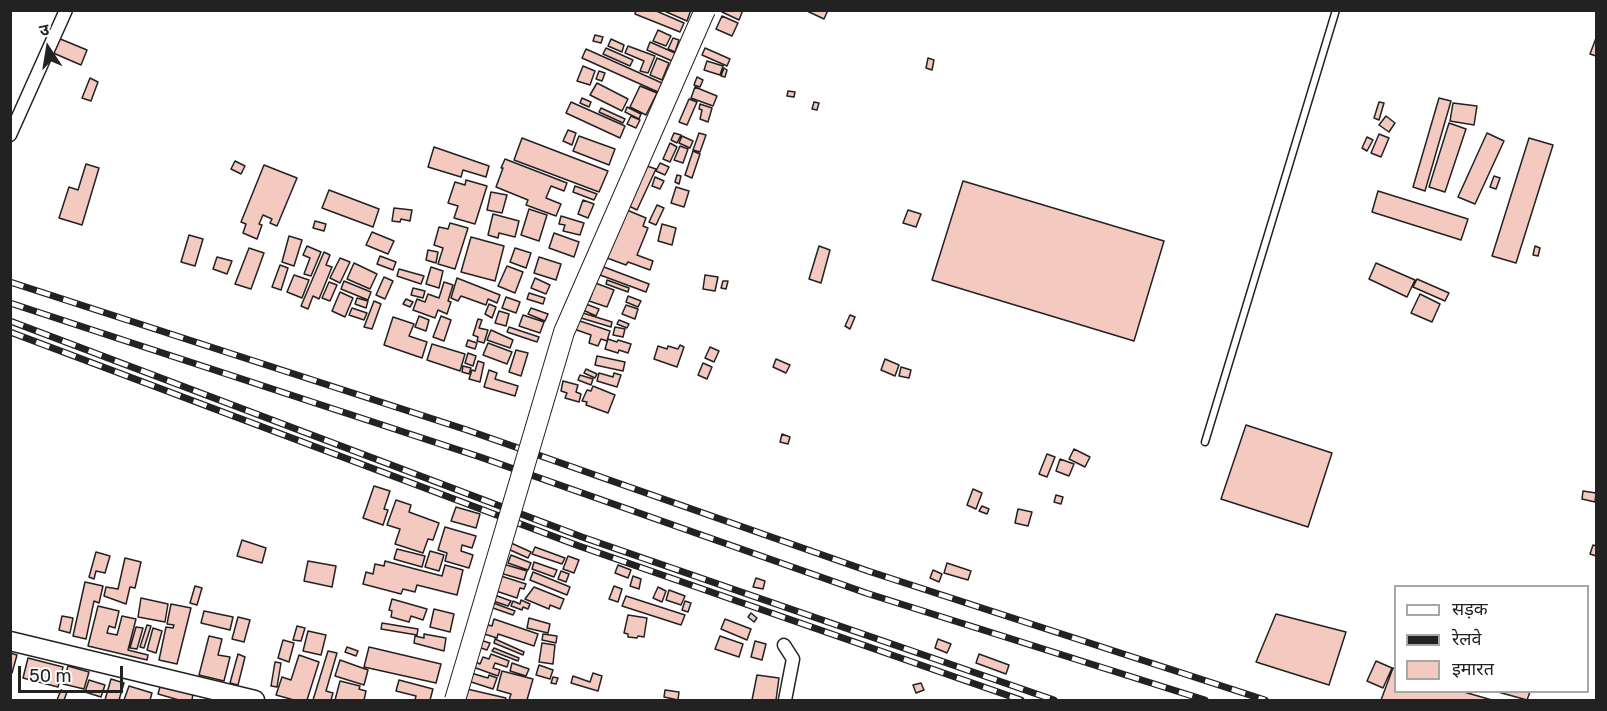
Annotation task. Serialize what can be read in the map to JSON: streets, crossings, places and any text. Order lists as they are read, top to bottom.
{
  "legend": ["सड़क", "रेलवे", "इमारत"],
  "scale_bar": "50 m",
  "north": "top"
}
